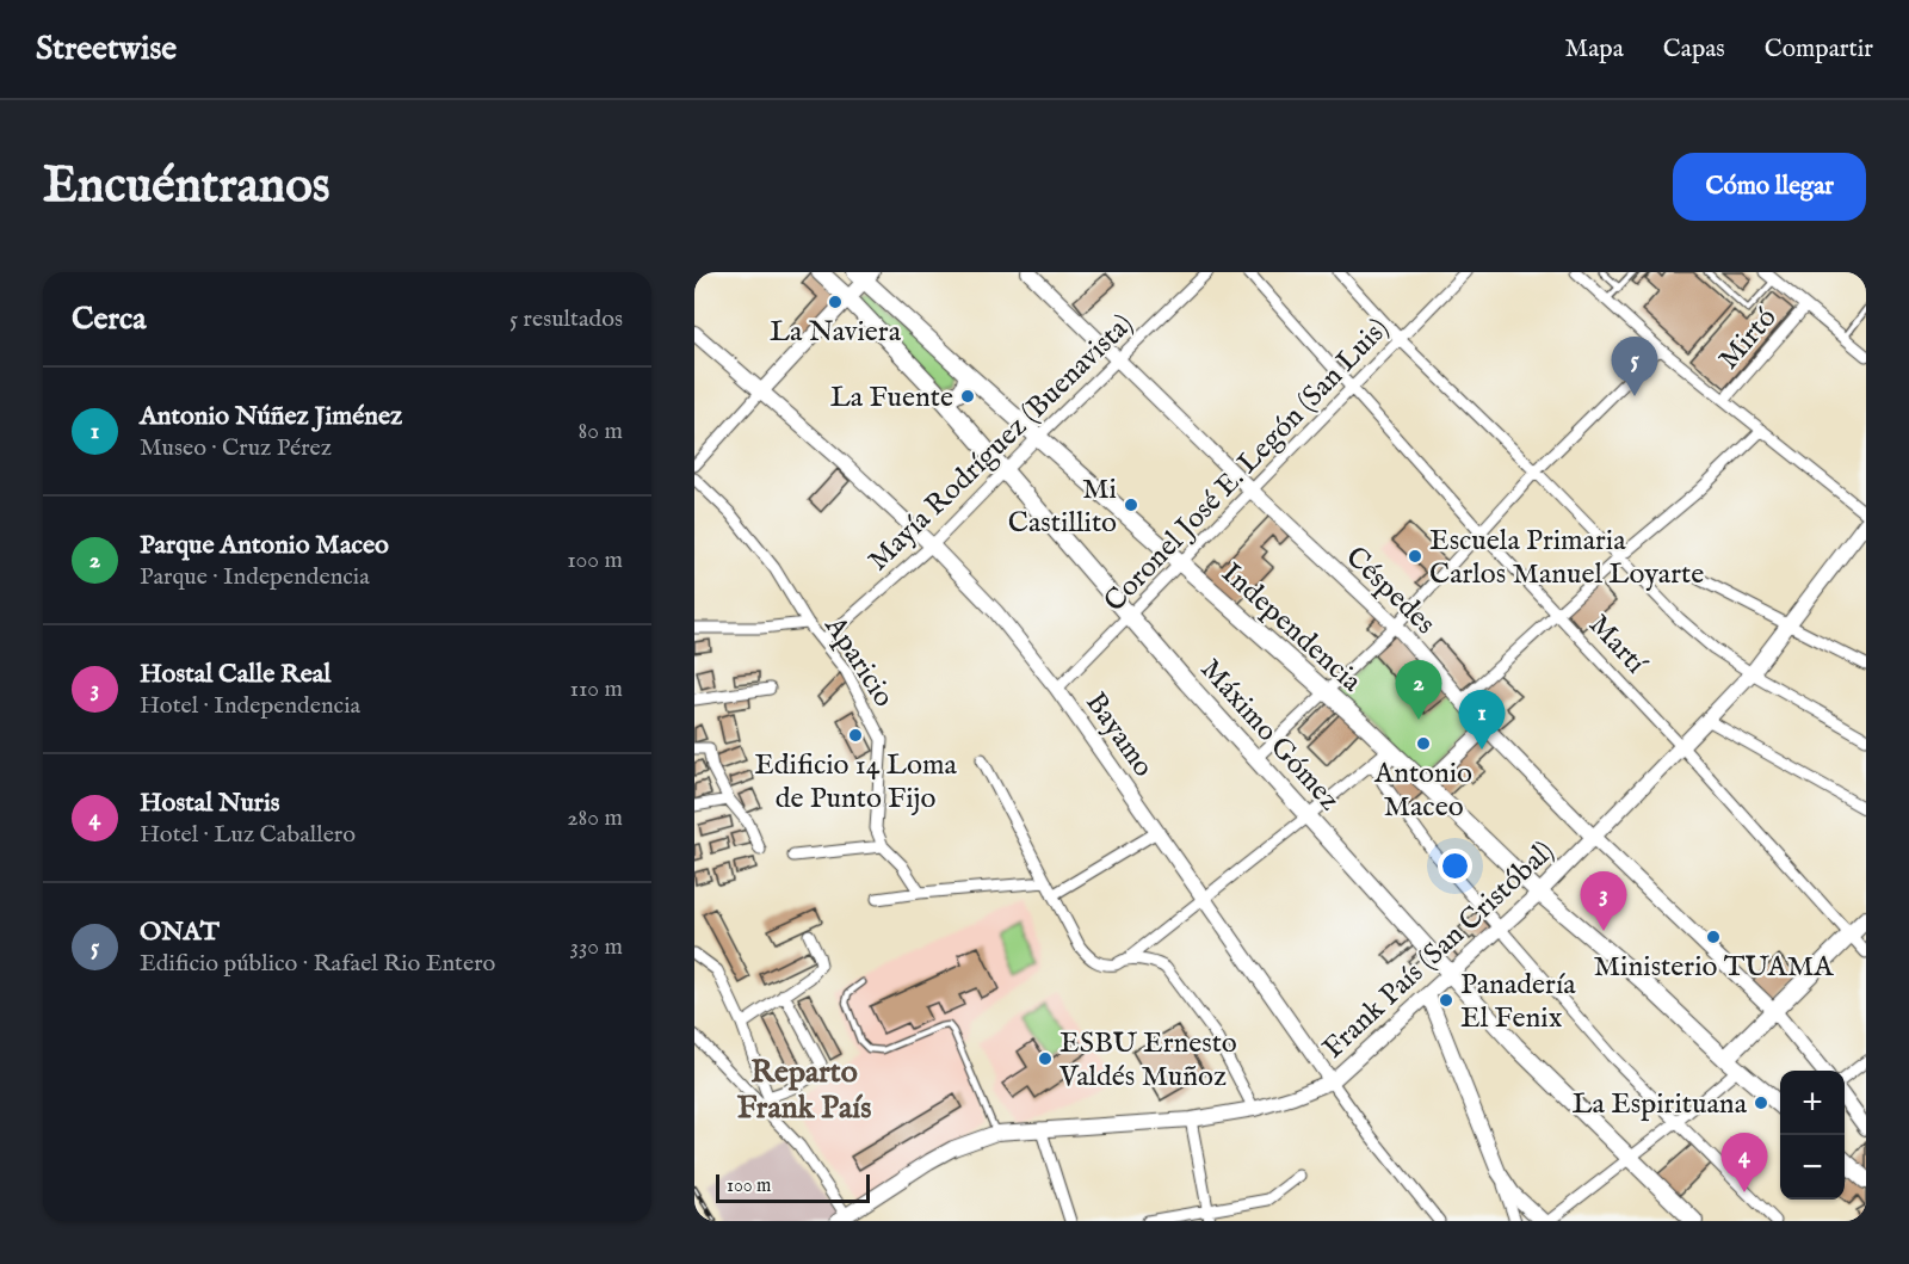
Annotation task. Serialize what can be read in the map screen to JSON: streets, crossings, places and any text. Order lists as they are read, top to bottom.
{
  "streets": {
    "main road": ["Independencia", "Máximo Gómez"],
    "street": [
      "Mirtó",
      "Mayía Rodríguez (Buenavista)",
      "Coronel José E. Legón (San Luis)",
      "Céspedes",
      "Martí",
      "Aparicio",
      "Bayamo",
      "Frank País (San Cristóbal)"
    ]
  },
  "crossings": [
    ["Mayía Rodríguez (Buenavista)", "Céspedes"],
    ["Mayía Rodríguez (Buenavista)", "Independencia"],
    ["Mayía Rodríguez (Buenavista)", "Aparicio"],
    ["Mayía Rodríguez (Buenavista)", "Bayamo"],
    ["Mayía Rodríguez (Buenavista)", "Máximo Gómez"],
    ["Coronel José E. Legón (San Luis)", "Céspedes"],
    ["Coronel José E. Legón (San Luis)", "Independencia"],
    ["Coronel José E. Legón (San Luis)", "Martí"],
    ["Coronel José E. Legón (San Luis)", "Bayamo"],
    ["Coronel José E. Legón (San Luis)", "Máximo Gómez"],
    ["Céspedes", "Frank País (San Cristóbal)"],
    ["Independencia", "Frank País (San Cristóbal)"],
    ["Martí", "Frank País (San Cristóbal)"],
    ["Bayamo", "Frank País (San Cristóbal)"],
    ["Máximo Gómez", "Frank País (San Cristóbal)"]
  ],
  "districts": ["Reparto Frank País"],
  "places": [
    "La Naviera",
    "La Fuente",
    "Mi Castillito",
    "Escuela Primaria Carlos Manuel Loyarte",
    "Edificio 14 Loma de Punto Fijo",
    "Antonio Maceo",
    "Ministerio TUAMA",
    "Panadería El Fenix",
    "ESBU Ernesto Valdés Muñoz",
    "La Espirituana"
  ],
  "scale_bar": "100 m",
  "page": {
    "header": "Streetwise",
    "nav": ["Mapa", "Capas", "Compartir"],
    "buttons": "Cómo llegar",
    "title": "Encuéntranos",
    "heading": ["Cerca", "5 resultados"],
    "pins": [
      "5",
      "2",
      "1",
      "3",
      "4"
    ],
    "list": [
      {
        "mark": "1",
        "name": "Antonio Núñez Jiménez",
        "note": "Museo · Cruz Pérez",
        "value": "80 m"
      },
      {
        "mark": "2",
        "name": "Parque Antonio Maceo",
        "note": "Parque · Independencia",
        "value": "100 m"
      },
      {
        "mark": "3",
        "name": "Hostal Calle Real",
        "note": "Hotel · Independencia",
        "value": "110 m"
      },
      {
        "mark": "4",
        "name": "Hostal Nuris",
        "note": "Hotel · Luz Caballero",
        "value": "280 m"
      },
      {
        "mark": "5",
        "name": "ONAT",
        "note": "Edificio público · Rafael Rio Entero",
        "value": "330 m"
      }
    ],
    "map_buttons": ["+", "−"],
    "scale": "100 m"
  }
}
